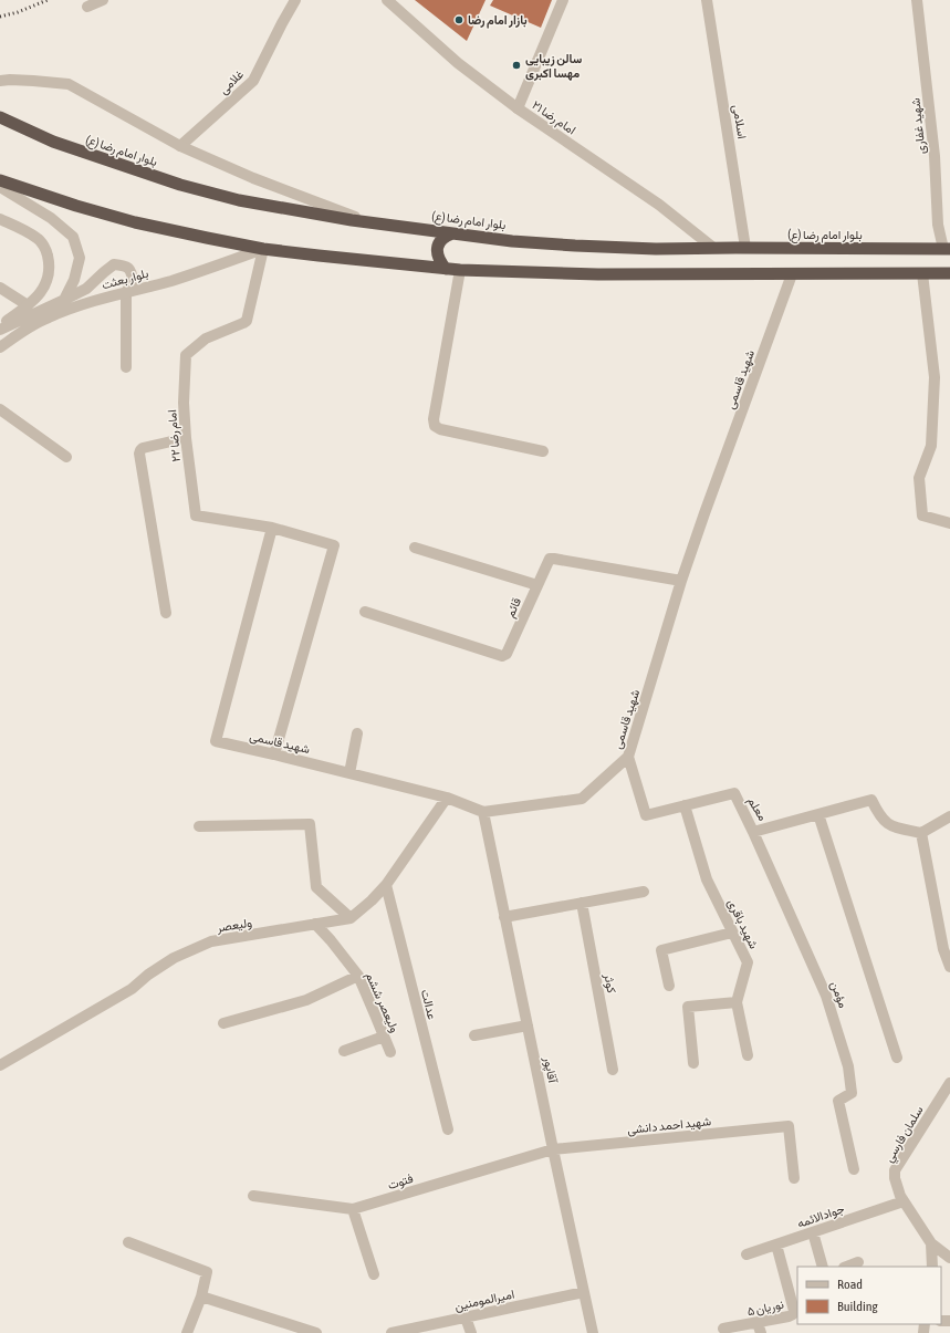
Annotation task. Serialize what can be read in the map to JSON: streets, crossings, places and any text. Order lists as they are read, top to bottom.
{
  "streets": {
    "highway": ["بلوار امام رضا (ع)"],
    "street": [
      "غلامی",
      "امام رضا ۲۱",
      "اسلامی",
      "شهید غفاری",
      "بلوار بعثت",
      "شهید قاسمی",
      "امام رضا ۲۲",
      "قائم",
      "معلم",
      "شهید باقری",
      "ولیعصر",
      "کوثر",
      "مؤمن",
      "ولیعصر ششم",
      "عدالت",
      "آقاپور",
      "شهید احمد دانشی",
      "سلمان فارسي",
      "فتوت",
      "جوادالائمه",
      "اميرالمومنين",
      "نوریان ۵"
    ]
  },
  "crossings": [
    ["امام رضا ۲۱", "بلوار امام رضا (ع)"],
    ["اسلامی", "بلوار امام رضا (ع)"],
    ["شهید غفاری", "بلوار امام رضا (ع)"],
    ["بلوار بعثت", "امام رضا ۲۲"],
    ["شهید قاسمی", "امام رضا ۲۲"],
    ["شهید قاسمی", "قائم"],
    ["شهید قاسمی", "معلم"],
    ["شهید قاسمی", "آقاپور"],
    ["معلم", "شهید باقری"],
    ["معلم", "مؤمن"],
    ["ولیعصر", "ولیعصر ششم"],
    ["آقاپور", "شهید احمد دانشی"],
    ["آقاپور", "فتوت"],
    ["آقاپور", "اميرالمومنين"],
    ["شهید احمد دانشی", "فتوت"],
    ["سلمان فارسي", "جوادالائمه"],
    ["جوادالائمه", "نوریان ۵"]
  ],
  "places": ["بازار امام رضا", "سالن زیبایی مهسا اکبری"],
  "legend": ["Road", "Building"]
}
